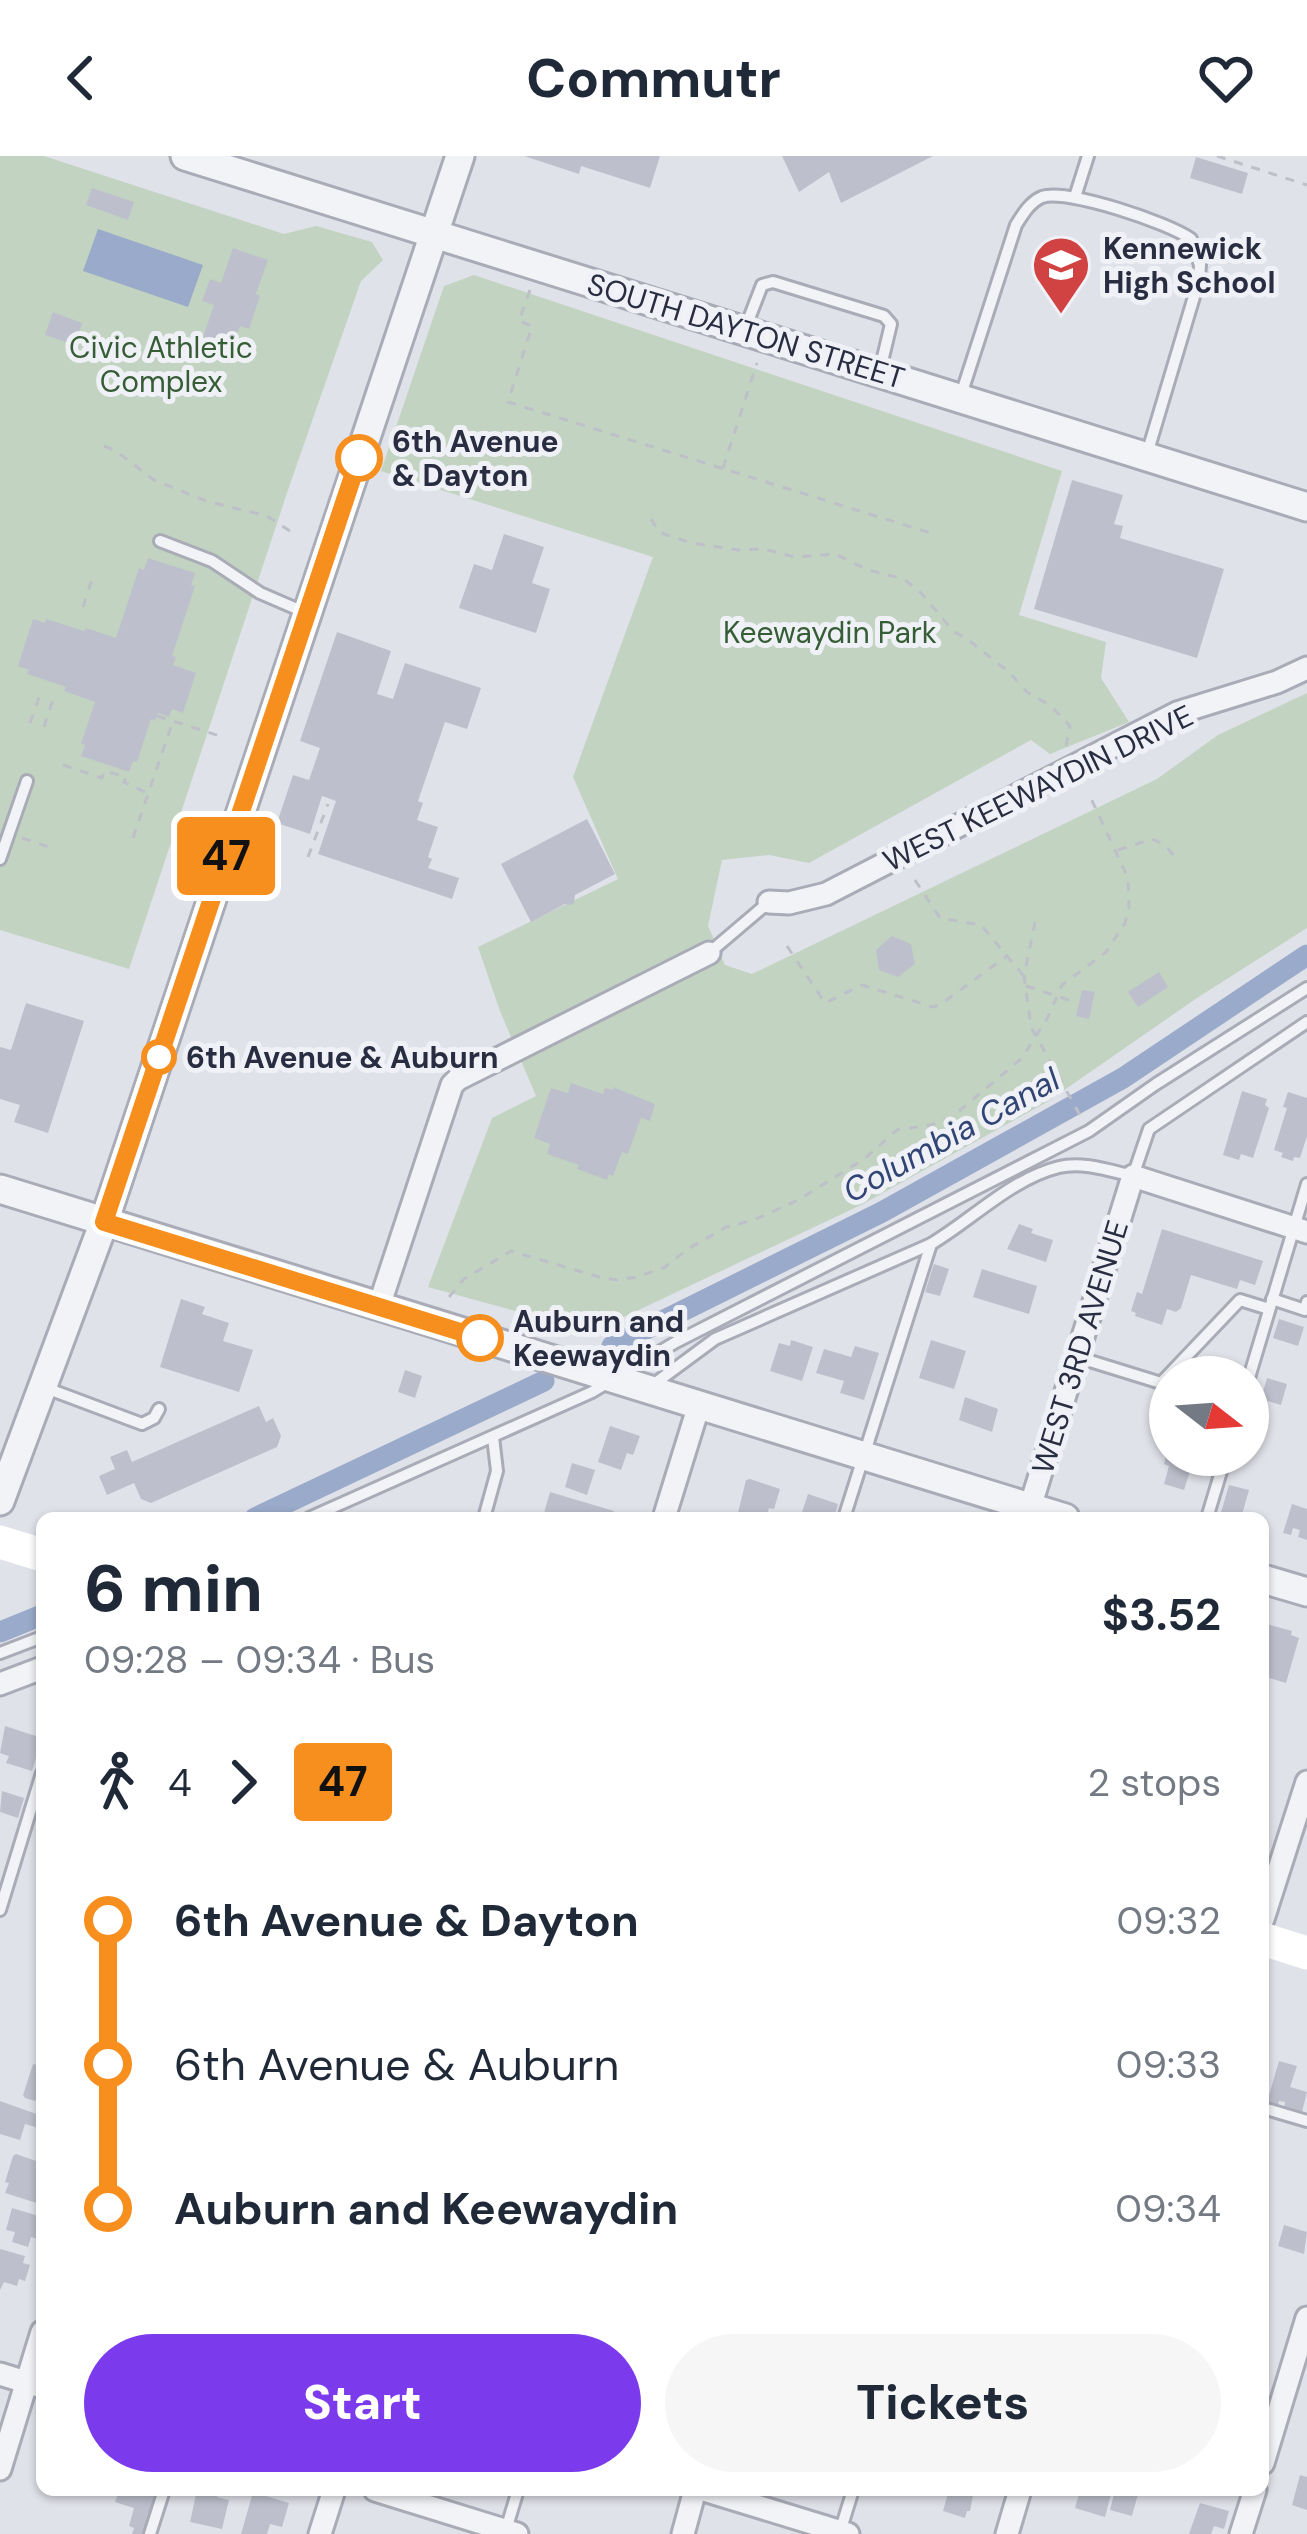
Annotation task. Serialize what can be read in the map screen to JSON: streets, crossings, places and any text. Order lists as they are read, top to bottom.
{
  "streets": {
    "street": ["SOUTH DAYTON STREET", "WEST KEEWAYDIN DRIVE", "WEST 3RD AVENUE"]
  },
  "water": ["Columbia Canal"],
  "parks": ["Civic Athletic Complex", "Keewaydin Park"],
  "places": {
    "school or university": ["Kennewick High School"],
    "other": ["6th Avenue & Dayton", "6th Avenue & Auburn", "Auburn and Keewaydin"]
  },
  "lines": ["bus line 47"],
  "north": "right",
  "page": {
    "header": "Commutr",
    "on_map": "47",
    "heading": ["6 min", "09:28 – 09:34 · Bus", "$3.52"],
    "legs": ["4", "47", "2 stops"],
    "list": [
      {
        "name": "6th Avenue & Dayton",
        "value": "09:32"
      },
      {
        "name": "6th Avenue & Auburn",
        "value": "09:33"
      },
      {
        "name": "Auburn and Keewaydin",
        "value": "09:34"
      }
    ],
    "buttons": ["Start", "Tickets"]
  }
}
